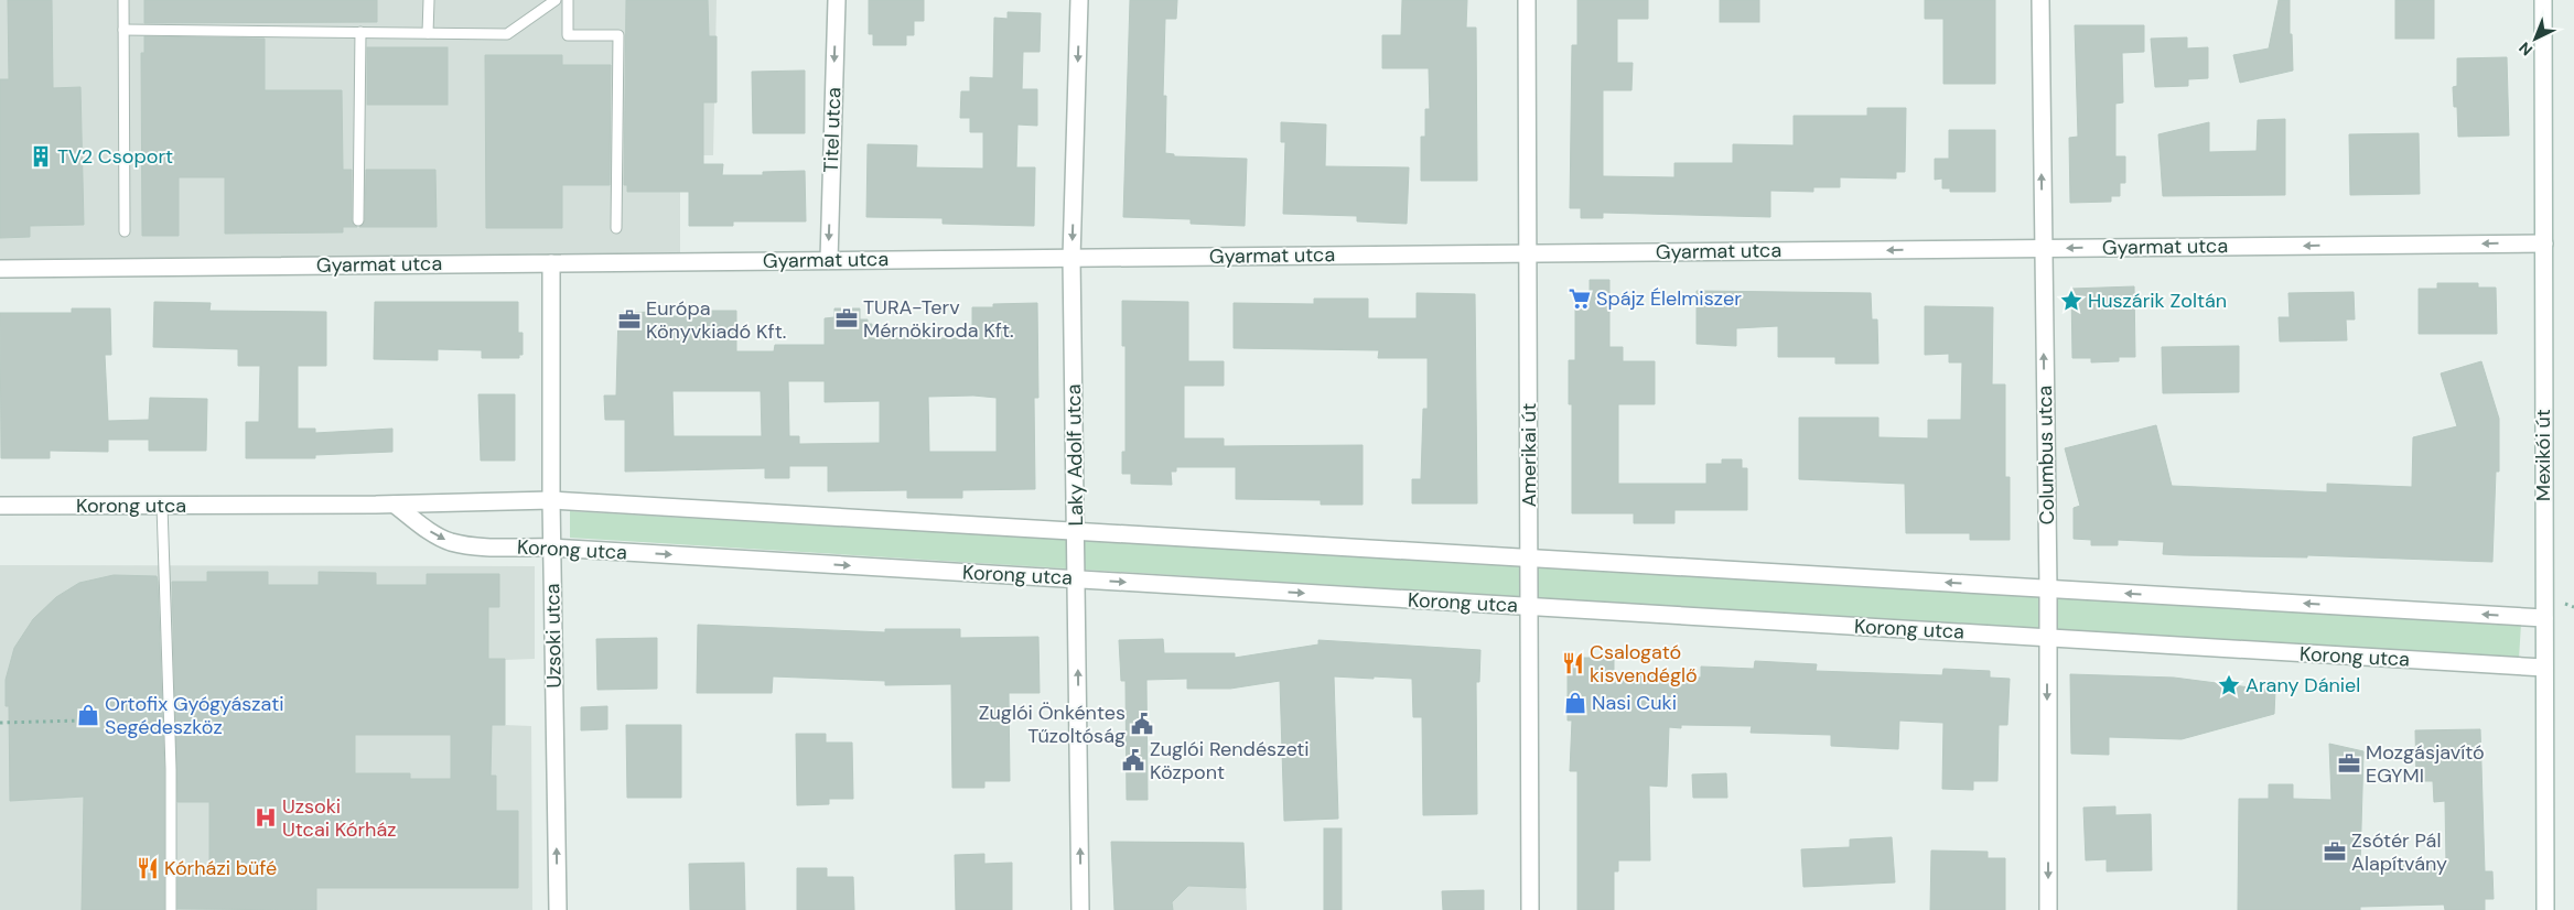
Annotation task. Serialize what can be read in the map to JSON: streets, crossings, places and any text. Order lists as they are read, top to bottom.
{
  "streets": {
    "street": [
      "Titel utca",
      "Gyarmat utca",
      "Laky Adolf utca",
      "Amerikai út",
      "Columbus utca",
      "Mexikói út",
      "Korong utca",
      "Uzsoki utca"
    ]
  },
  "crossings": [
    ["Titel utca", "Gyarmat utca"],
    ["Gyarmat utca", "Laky Adolf utca"],
    ["Gyarmat utca", "Amerikai út"],
    ["Gyarmat utca", "Columbus utca"],
    ["Gyarmat utca", "Mexikói út"],
    ["Gyarmat utca", "Uzsoki utca"],
    ["Laky Adolf utca", "Korong utca"],
    ["Amerikai út", "Korong utca"],
    ["Columbus utca", "Korong utca"],
    ["Mexikói út", "Korong utca"],
    ["Korong utca", "Uzsoki utca"]
  ],
  "one_way": ["Titel utca", "Gyarmat utca", "Uzsoki utca"],
  "places": {
    "building": ["TV2 Csoport"],
    "supermarket": ["Spájz Élelmiszer"],
    "place": ["Huszárik Zoltán", "Arany Dániel"],
    "office": [
      "TURA-Terv Mérnökiroda Kft.",
      "Európa Könyvkiadó Kft.",
      "Mozgásjavító EGYMI",
      "Zsótér Pál Alapítvány"
    ],
    "restaurant": ["Csalogató kisvendéglő", "Kórházi büfé"],
    "shop": ["Nasi Cuki", "Ortofix Gyógyászati Segédeszköz"],
    "public building": ["Zuglói Önkéntes Tűzoltóság", "Zuglói Rendészeti Központ"],
    "hospital": ["Uzsoki Utcai Kórház"]
  },
  "north": "bottom left"
}
